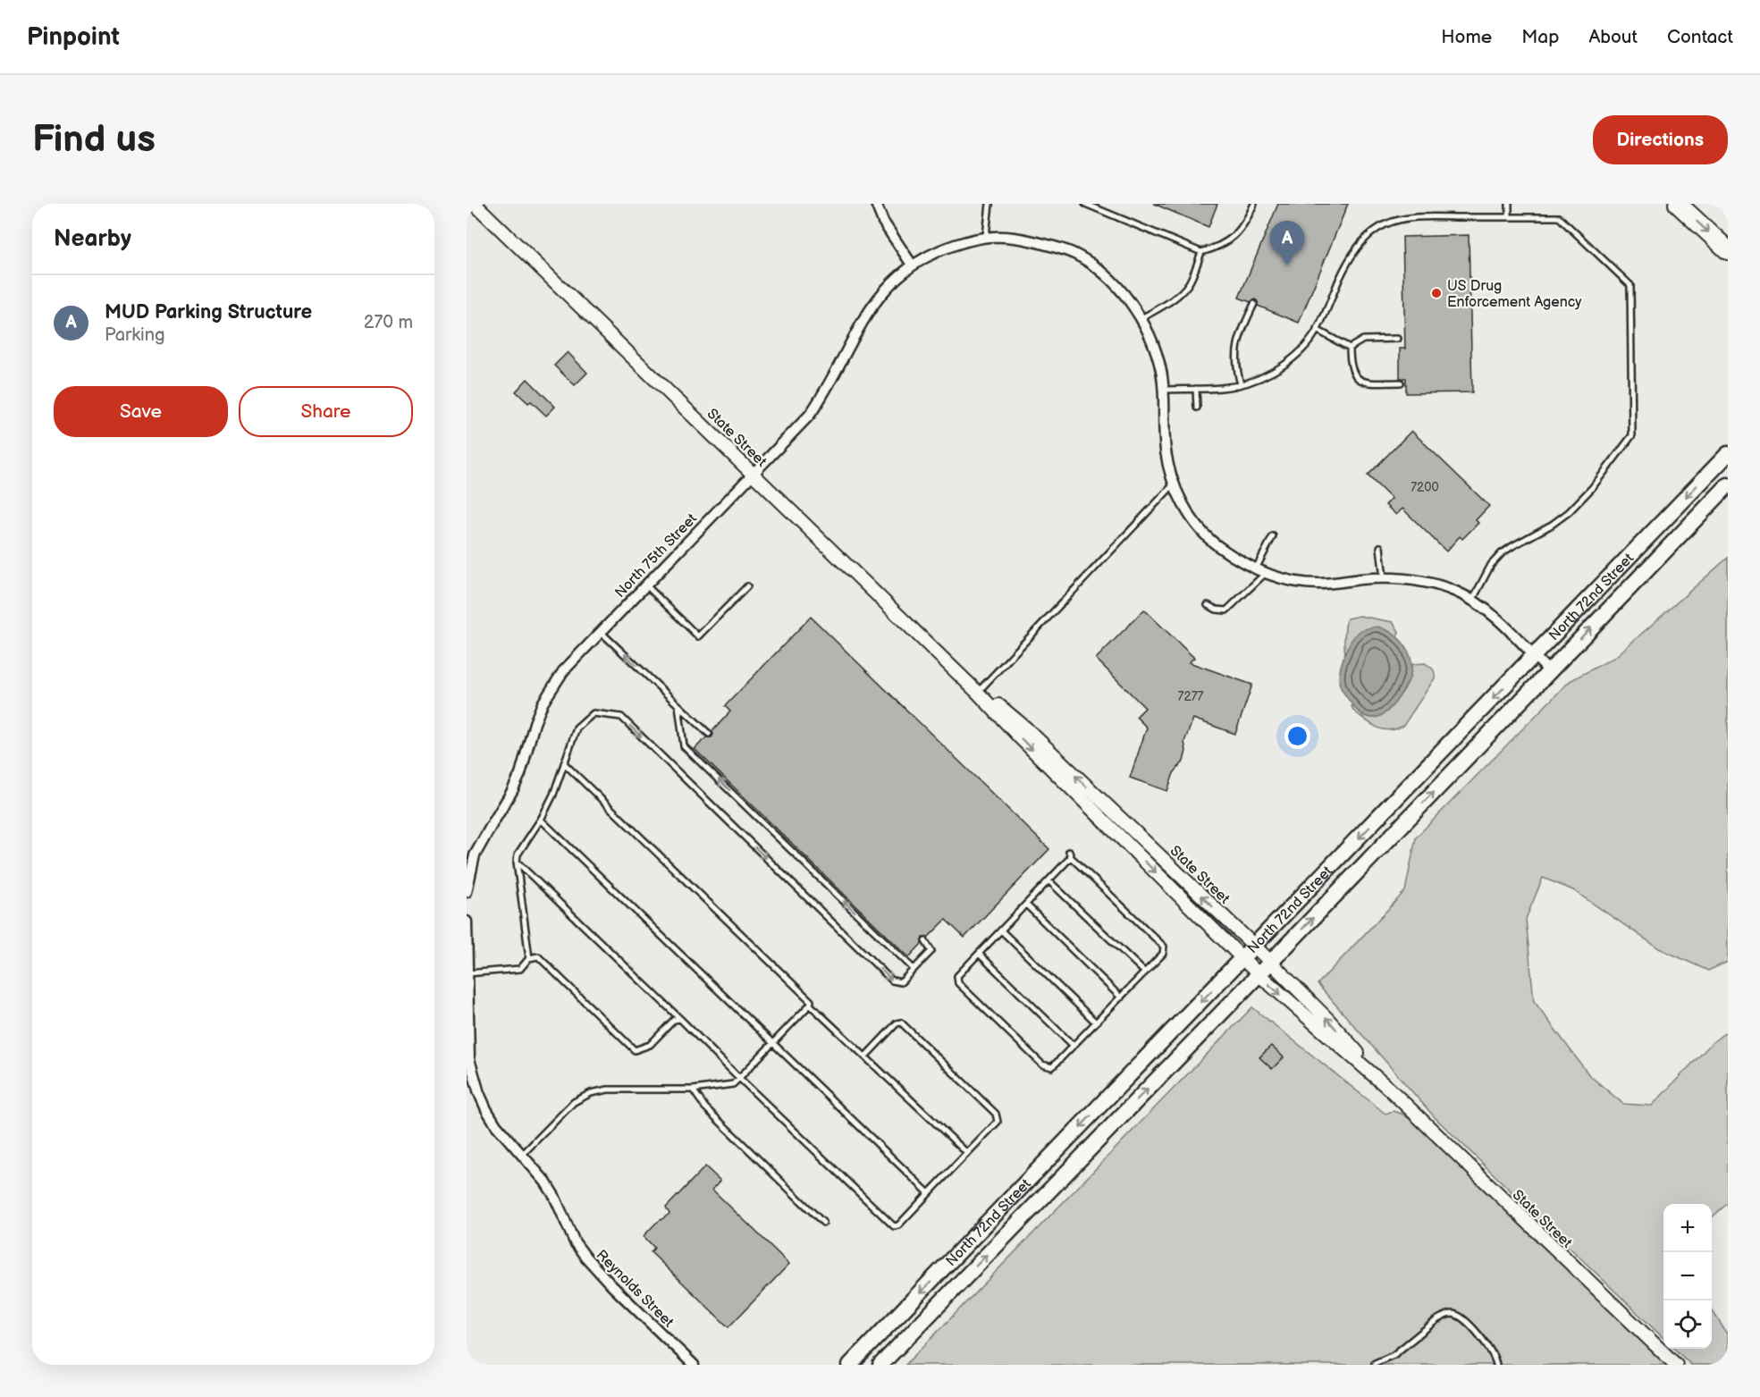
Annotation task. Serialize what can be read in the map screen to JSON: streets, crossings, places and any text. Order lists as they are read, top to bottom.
{
  "streets": {
    "main road": ["North 72nd Street"],
    "street": ["State Street", "North 75th Street", "Reynolds Street"]
  },
  "crossings": [
    ["State Street", "North 75th Street"],
    ["State Street", "North 72nd Street"],
    ["North 75th Street", "North 72nd Street"]
  ],
  "places": ["US Drug Enforcement Agency"],
  "house_numbers": ["7200", "7277"],
  "page": {
    "header": "Pinpoint",
    "nav": [
      "Home",
      "Map",
      "About",
      "Contact"
    ],
    "buttons": [
      "Directions",
      ["Save", "Share"]
    ],
    "title": "Find us",
    "heading": "Nearby",
    "pins": "A",
    "list": [
      {
        "mark": "A",
        "name": "MUD Parking Structure",
        "note": "Parking",
        "value": "270 m"
      }
    ],
    "map_buttons": ["+", "−"]
  }
}
